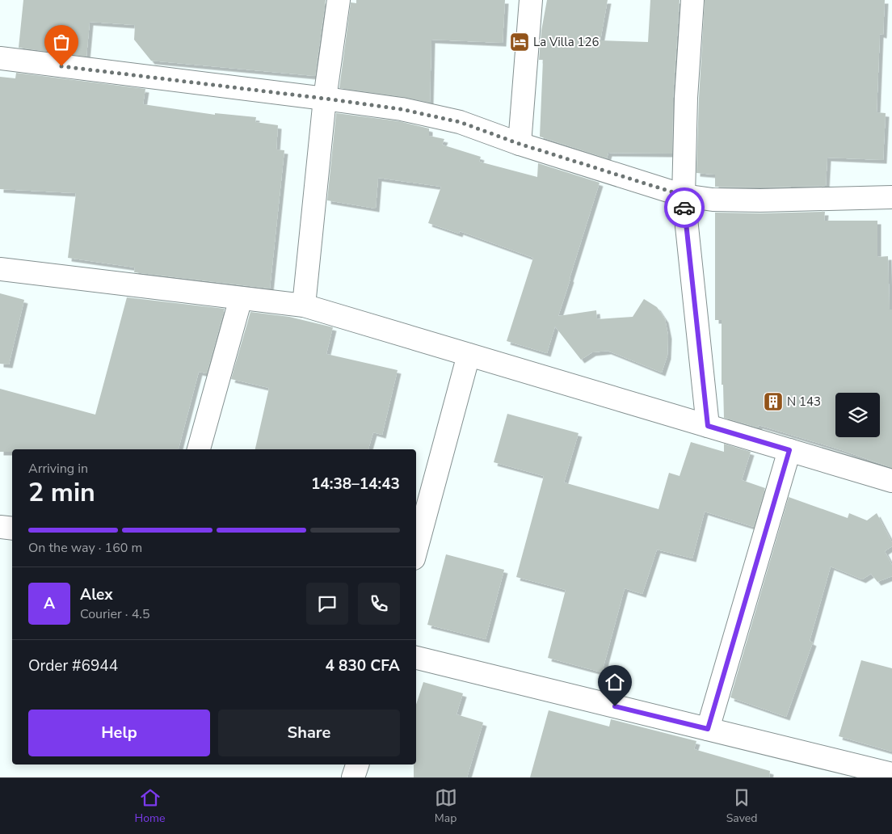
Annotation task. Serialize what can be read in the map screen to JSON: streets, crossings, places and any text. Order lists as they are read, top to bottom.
{
  "places": {
    "hotel": ["La Villa 126"],
    "building": ["N 143"]
  },
  "page": {
    "heading": ["2 min", "Arriving in", "14:38–14:43"],
    "panel": [
      "Alex",
      "Courier · 4.5",
      "Order #6944",
      "4 830 CFA"
    ],
    "bar": "On the way · 160 m",
    "round": "A",
    "buttons": ["Help", "Share"],
    "tabs": ["Home", "Map", "Saved"]
  }
}
